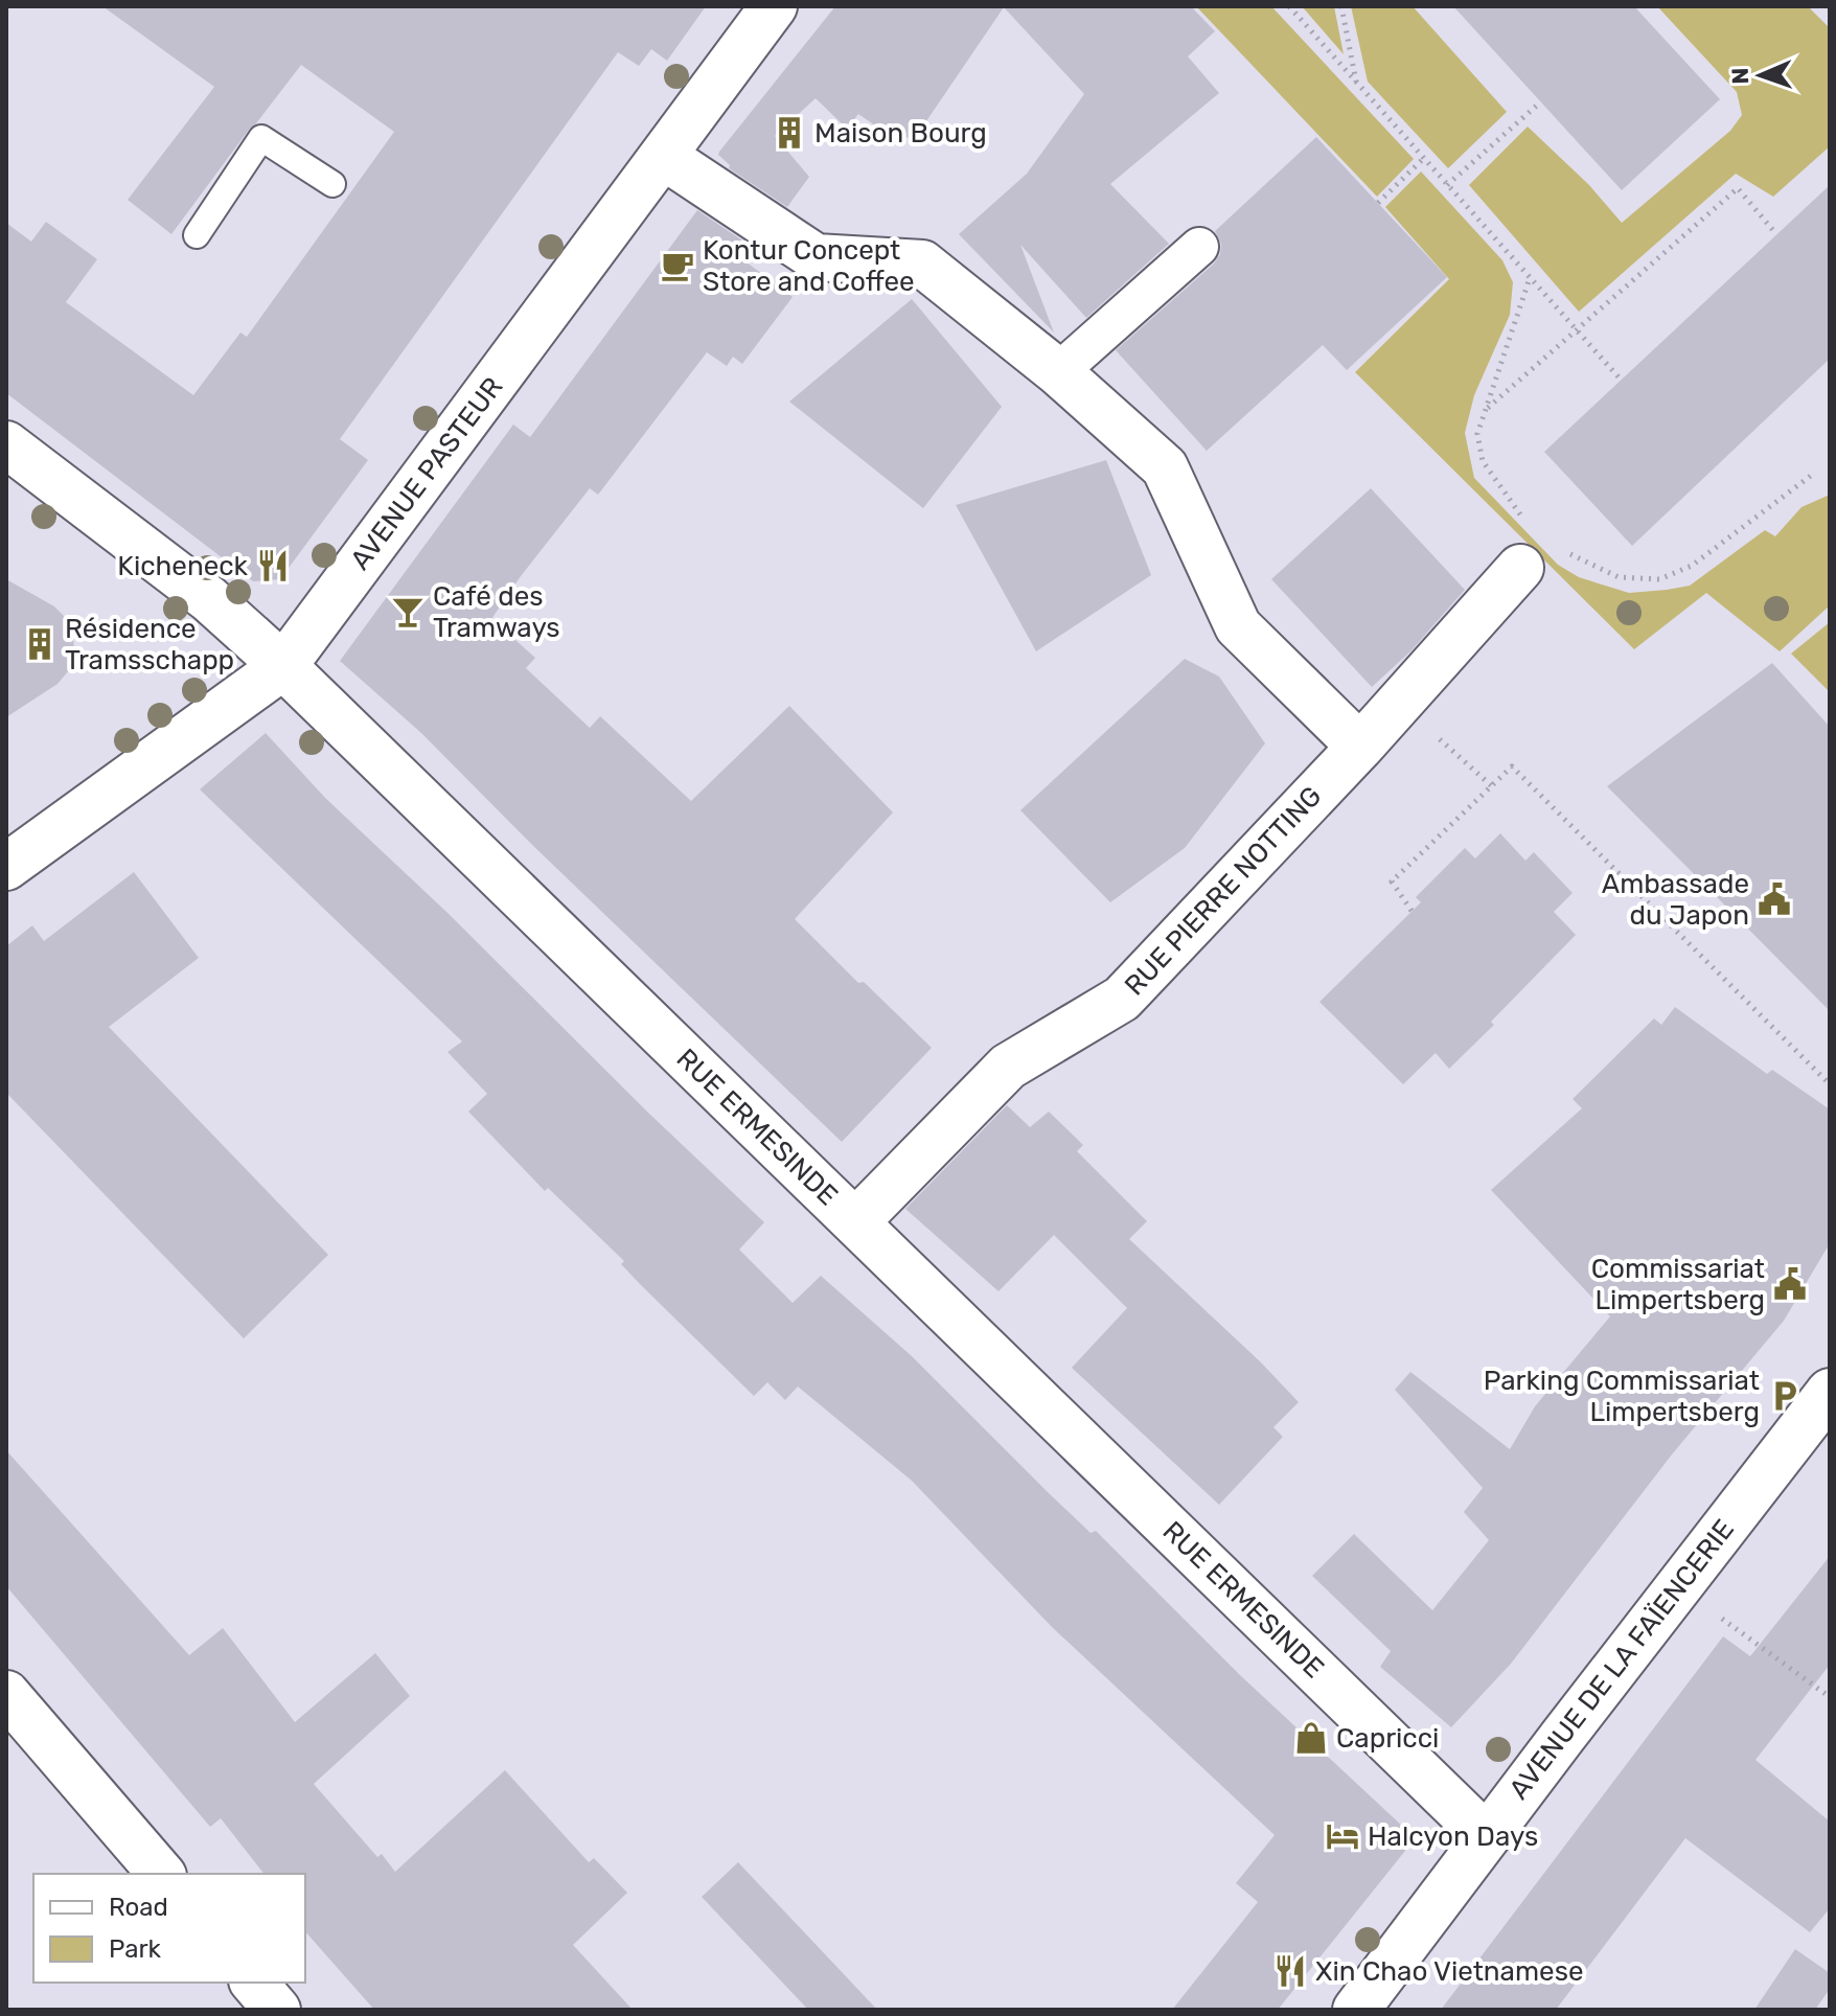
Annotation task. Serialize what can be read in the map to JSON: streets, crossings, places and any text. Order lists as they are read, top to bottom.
{
  "streets": {
    "street": [
      "AVENUE PASTEUR",
      "RUE PIERRE NOTTING",
      "RUE ERMESINDE",
      "AVENUE DE LA FAÏENCERIE"
    ]
  },
  "crossings": [
    ["AVENUE PASTEUR", "RUE ERMESINDE"],
    ["RUE PIERRE NOTTING", "RUE ERMESINDE"],
    ["RUE ERMESINDE", "AVENUE DE LA FAÏENCERIE"]
  ],
  "places": {
    "building": ["Maison Bourg", "Résidence Tramsschapp"],
    "cafe": ["Kontur Concept Store and Coffee"],
    "restaurant": ["Kicheneck", "Xin Chao Vietnamese"],
    "bar": ["Café des Tramways"],
    "public building": ["Ambassade du Japon", "Commissariat Limpertsberg"],
    "parking": ["Parking Commissariat Limpertsberg"],
    "shop": ["Capricci"],
    "hotel": ["Halcyon Days"]
  },
  "legend": ["Road", "Park"],
  "north": "left"
}
